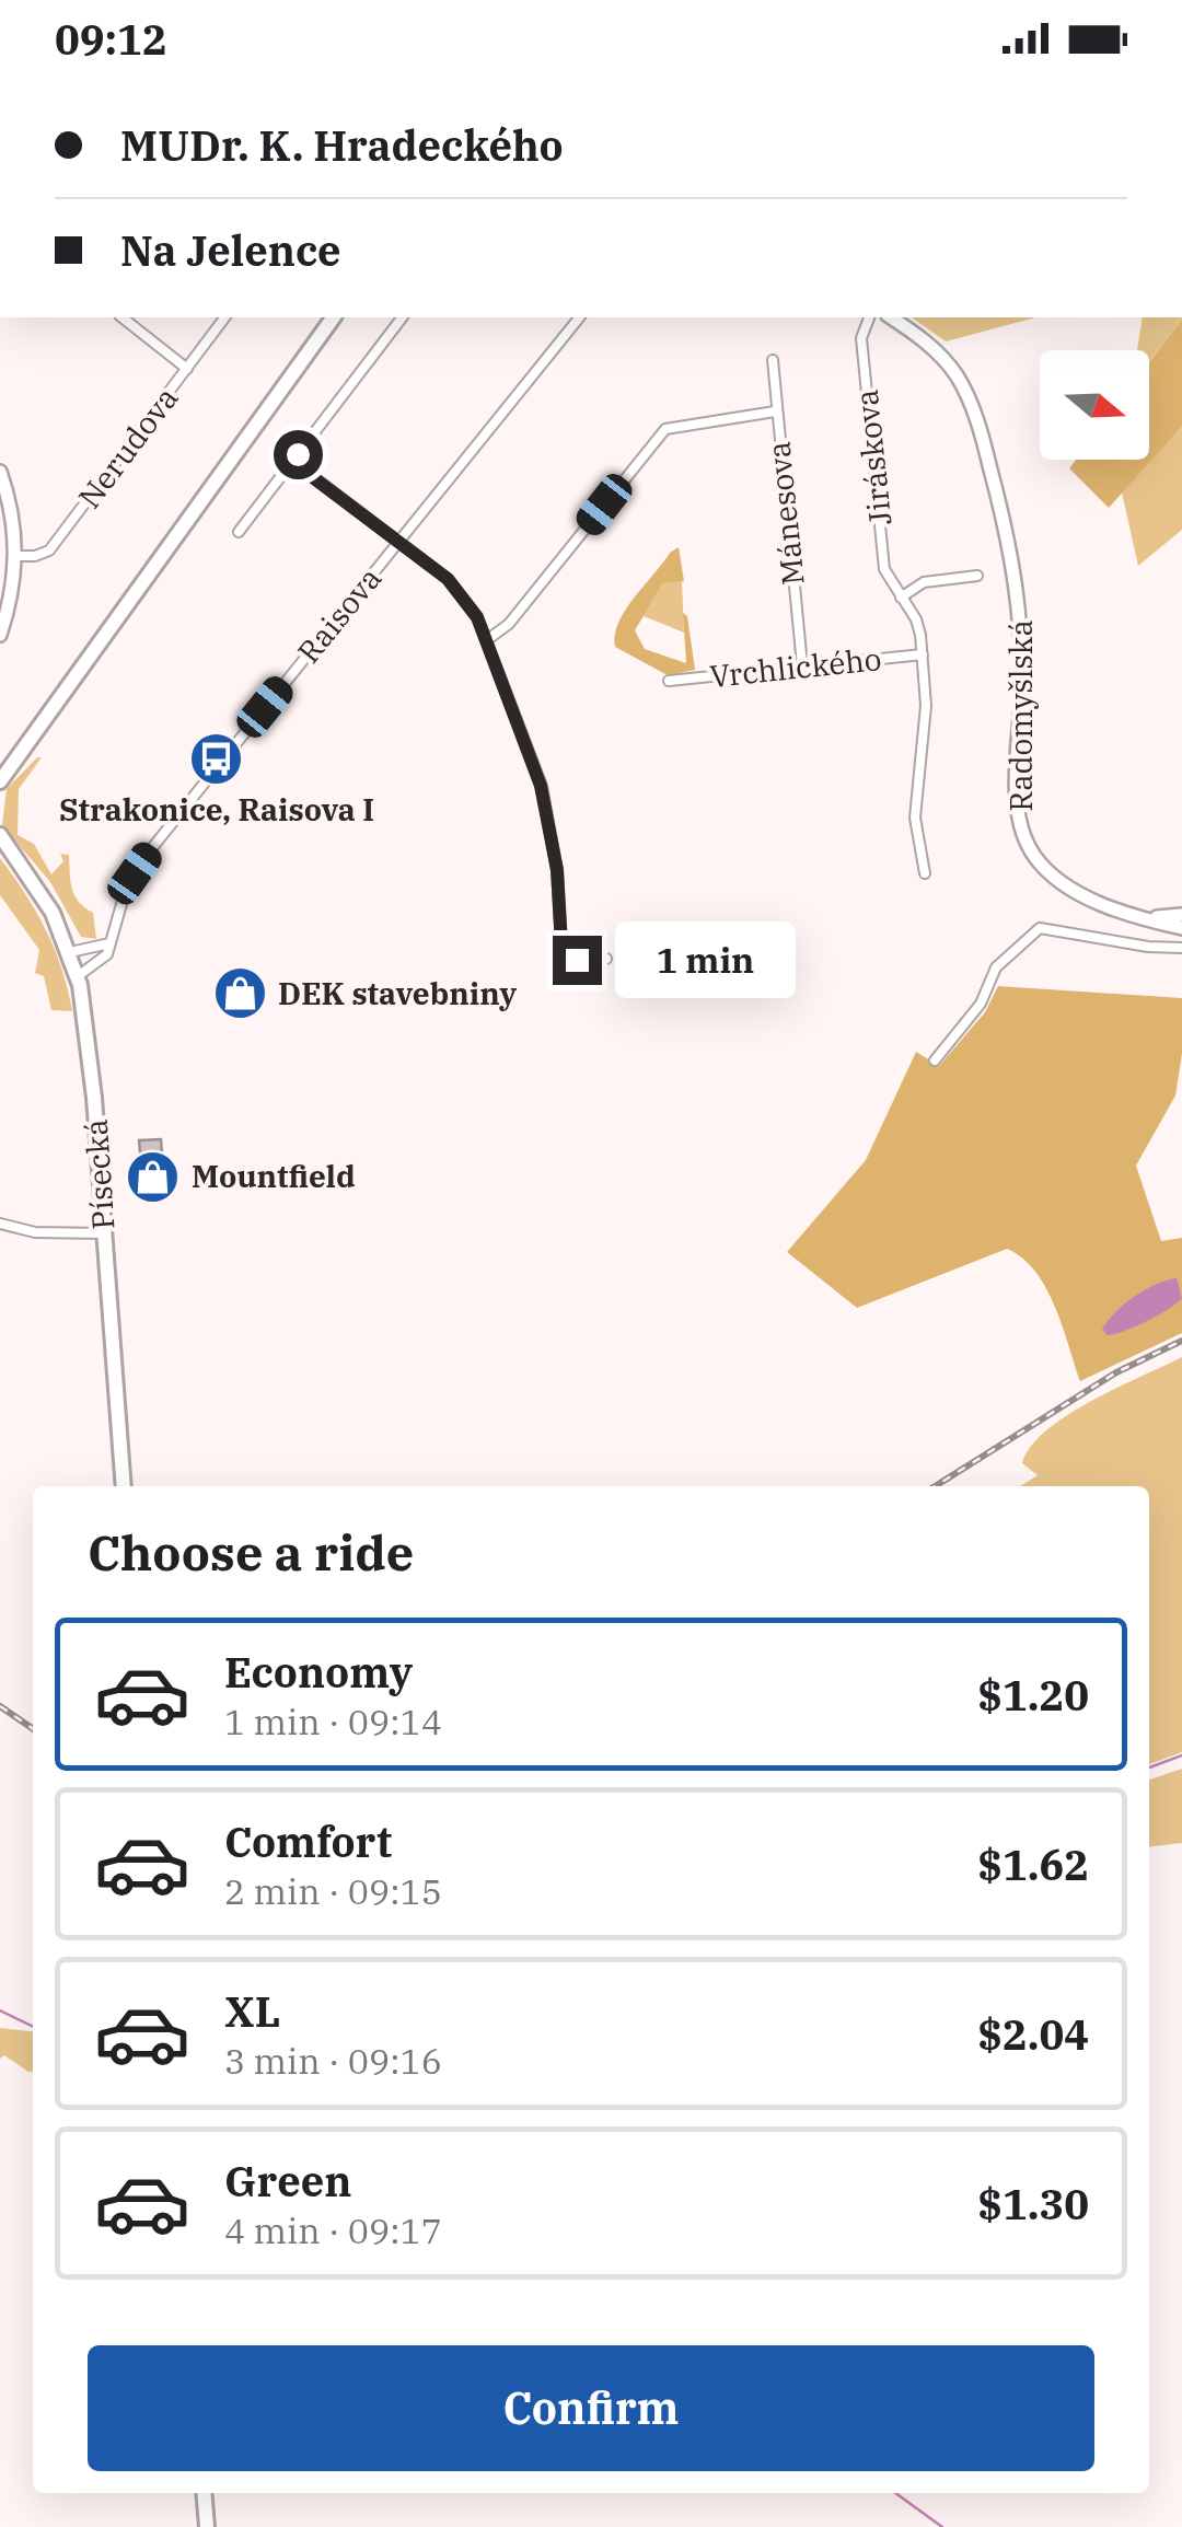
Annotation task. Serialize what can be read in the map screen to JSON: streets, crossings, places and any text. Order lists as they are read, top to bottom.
{
  "streets": {
    "main road": ["Radomyšlská", "Písecká"],
    "street": [
      "Nerudova",
      "Jiráskova",
      "Mánesova",
      "Raisova",
      "Vrchlického"
    ]
  },
  "crossings": [
    ["Jiráskova", "Vrchlického"],
    ["Mánesova", "Vrchlického"],
    ["Raisova", "Písecká"]
  ],
  "places": {
    "bus stop": ["Strakonice, Raisova I"],
    "shop": ["DEK stavebniny", "Mountfield"]
  },
  "north": "right",
  "page": {
    "status": "09:12",
    "banner": ["MUDr. K. Hradeckého", "Na Jelence"],
    "bubble": "1 min",
    "heading": "Choose a ride",
    "list": [
      {
        "name": "Economy",
        "note": "1 min · 09:14",
        "value": "$1.20"
      },
      {
        "name": "Comfort",
        "note": "2 min · 09:15",
        "value": "$1.62"
      },
      {
        "name": "XL",
        "note": "3 min · 09:16",
        "value": "$2.04"
      },
      {
        "name": "Green",
        "note": "4 min · 09:17",
        "value": "$1.30"
      }
    ],
    "buttons": "Confirm"
  }
}
